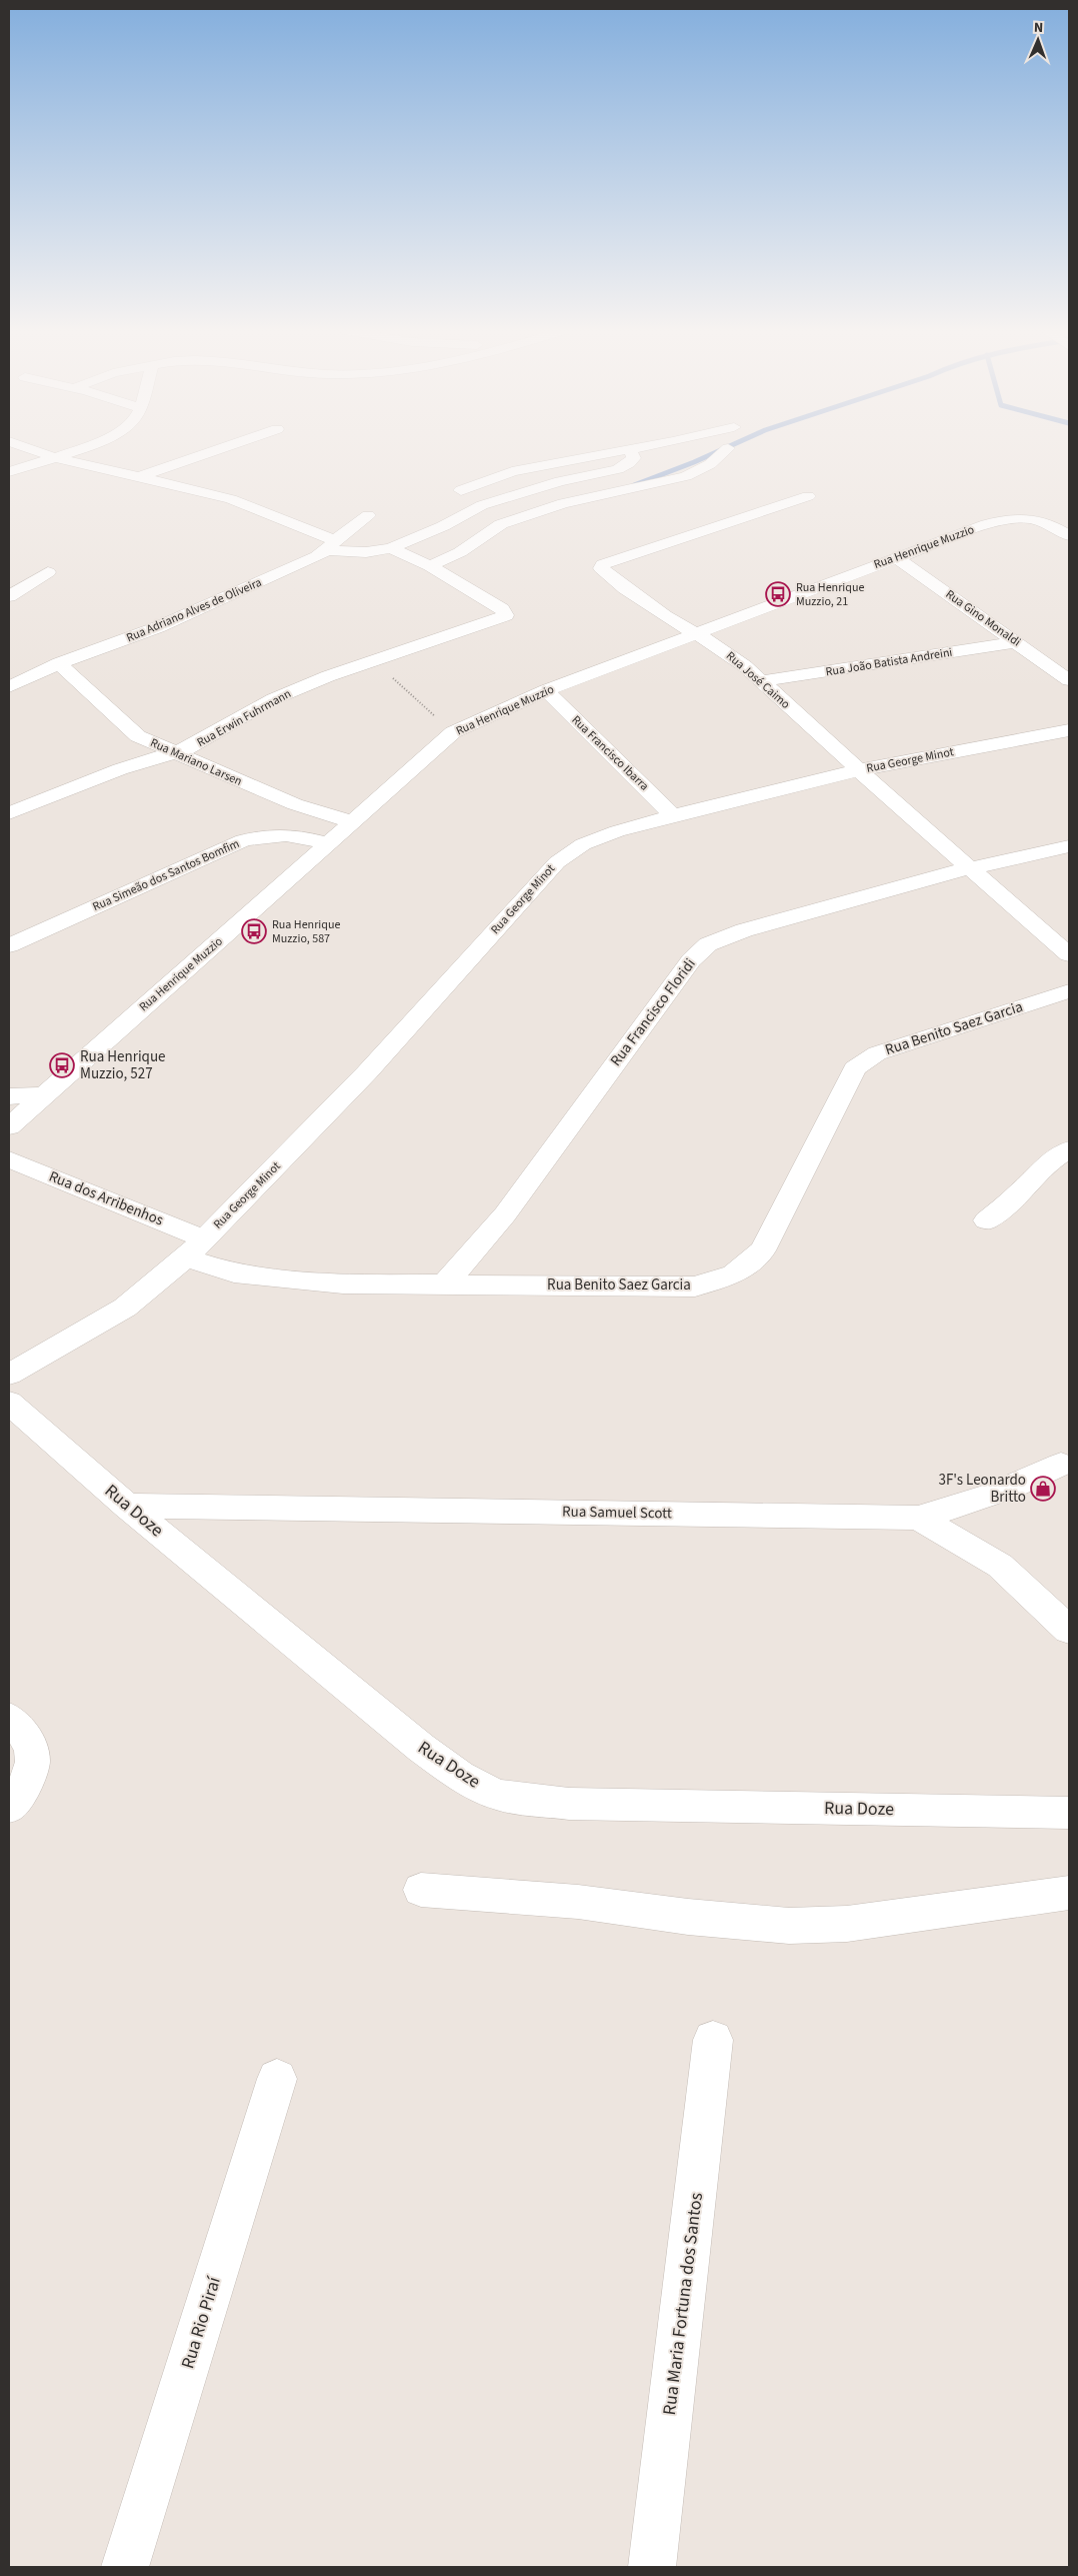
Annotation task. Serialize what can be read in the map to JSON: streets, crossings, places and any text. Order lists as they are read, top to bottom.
{
  "streets": {
    "street": [
      "Rua Henrique Muzzio",
      "Rua Adriano Alves de Oliveira",
      "Rua Gino Monaldi",
      "Rua João Batista Andreini",
      "Rua José Caimo",
      "Rua Erwin Fuhrmann",
      "Rua Francisco Ibarra",
      "Rua George Minot",
      "Rua Mariano Larsen",
      "Rua Simeão dos Santos Bomfim",
      "Rua Francisco Floridi",
      "Rua Benito Saez Garcia",
      "Rua dos Arribenhos",
      "Rua Doze",
      "Rua Samuel Scott",
      "Rua Maria Fortuna dos Santos",
      "Rua Rio Piraí"
    ]
  },
  "crossings": [
    ["Rua Henrique Muzzio", "Rua Gino Monaldi"],
    ["Rua Henrique Muzzio", "Rua José Caimo"],
    ["Rua Henrique Muzzio", "Rua Francisco Ibarra"],
    ["Rua Henrique Muzzio", "Rua Mariano Larsen"],
    ["Rua Henrique Muzzio", "Rua Simeão dos Santos Bomfim"],
    ["Rua Adriano Alves de Oliveira", "Rua Mariano Larsen"],
    ["Rua Gino Monaldi", "Rua João Batista Andreini"],
    ["Rua João Batista Andreini", "Rua José Caimo"],
    ["Rua José Caimo", "Rua George Minot"],
    ["Rua José Caimo", "Rua Francisco Floridi"],
    ["Rua Erwin Fuhrmann", "Rua Mariano Larsen"],
    ["Rua Francisco Ibarra", "Rua George Minot"],
    ["Rua George Minot", "Rua Benito Saez Garcia"],
    ["Rua George Minot", "Rua dos Arribenhos"],
    ["Rua Francisco Floridi", "Rua Benito Saez Garcia"],
    ["Rua Benito Saez Garcia", "Rua dos Arribenhos"],
    ["Rua Doze", "Rua Samuel Scott"]
  ],
  "places": {
    "bus stop": ["Rua Henrique Muzzio, 21", "Rua Henrique Muzzio, 587", "Rua Henrique Muzzio, 527"],
    "shop": ["3F's Leonardo Britto"]
  },
  "north": "top"
}
